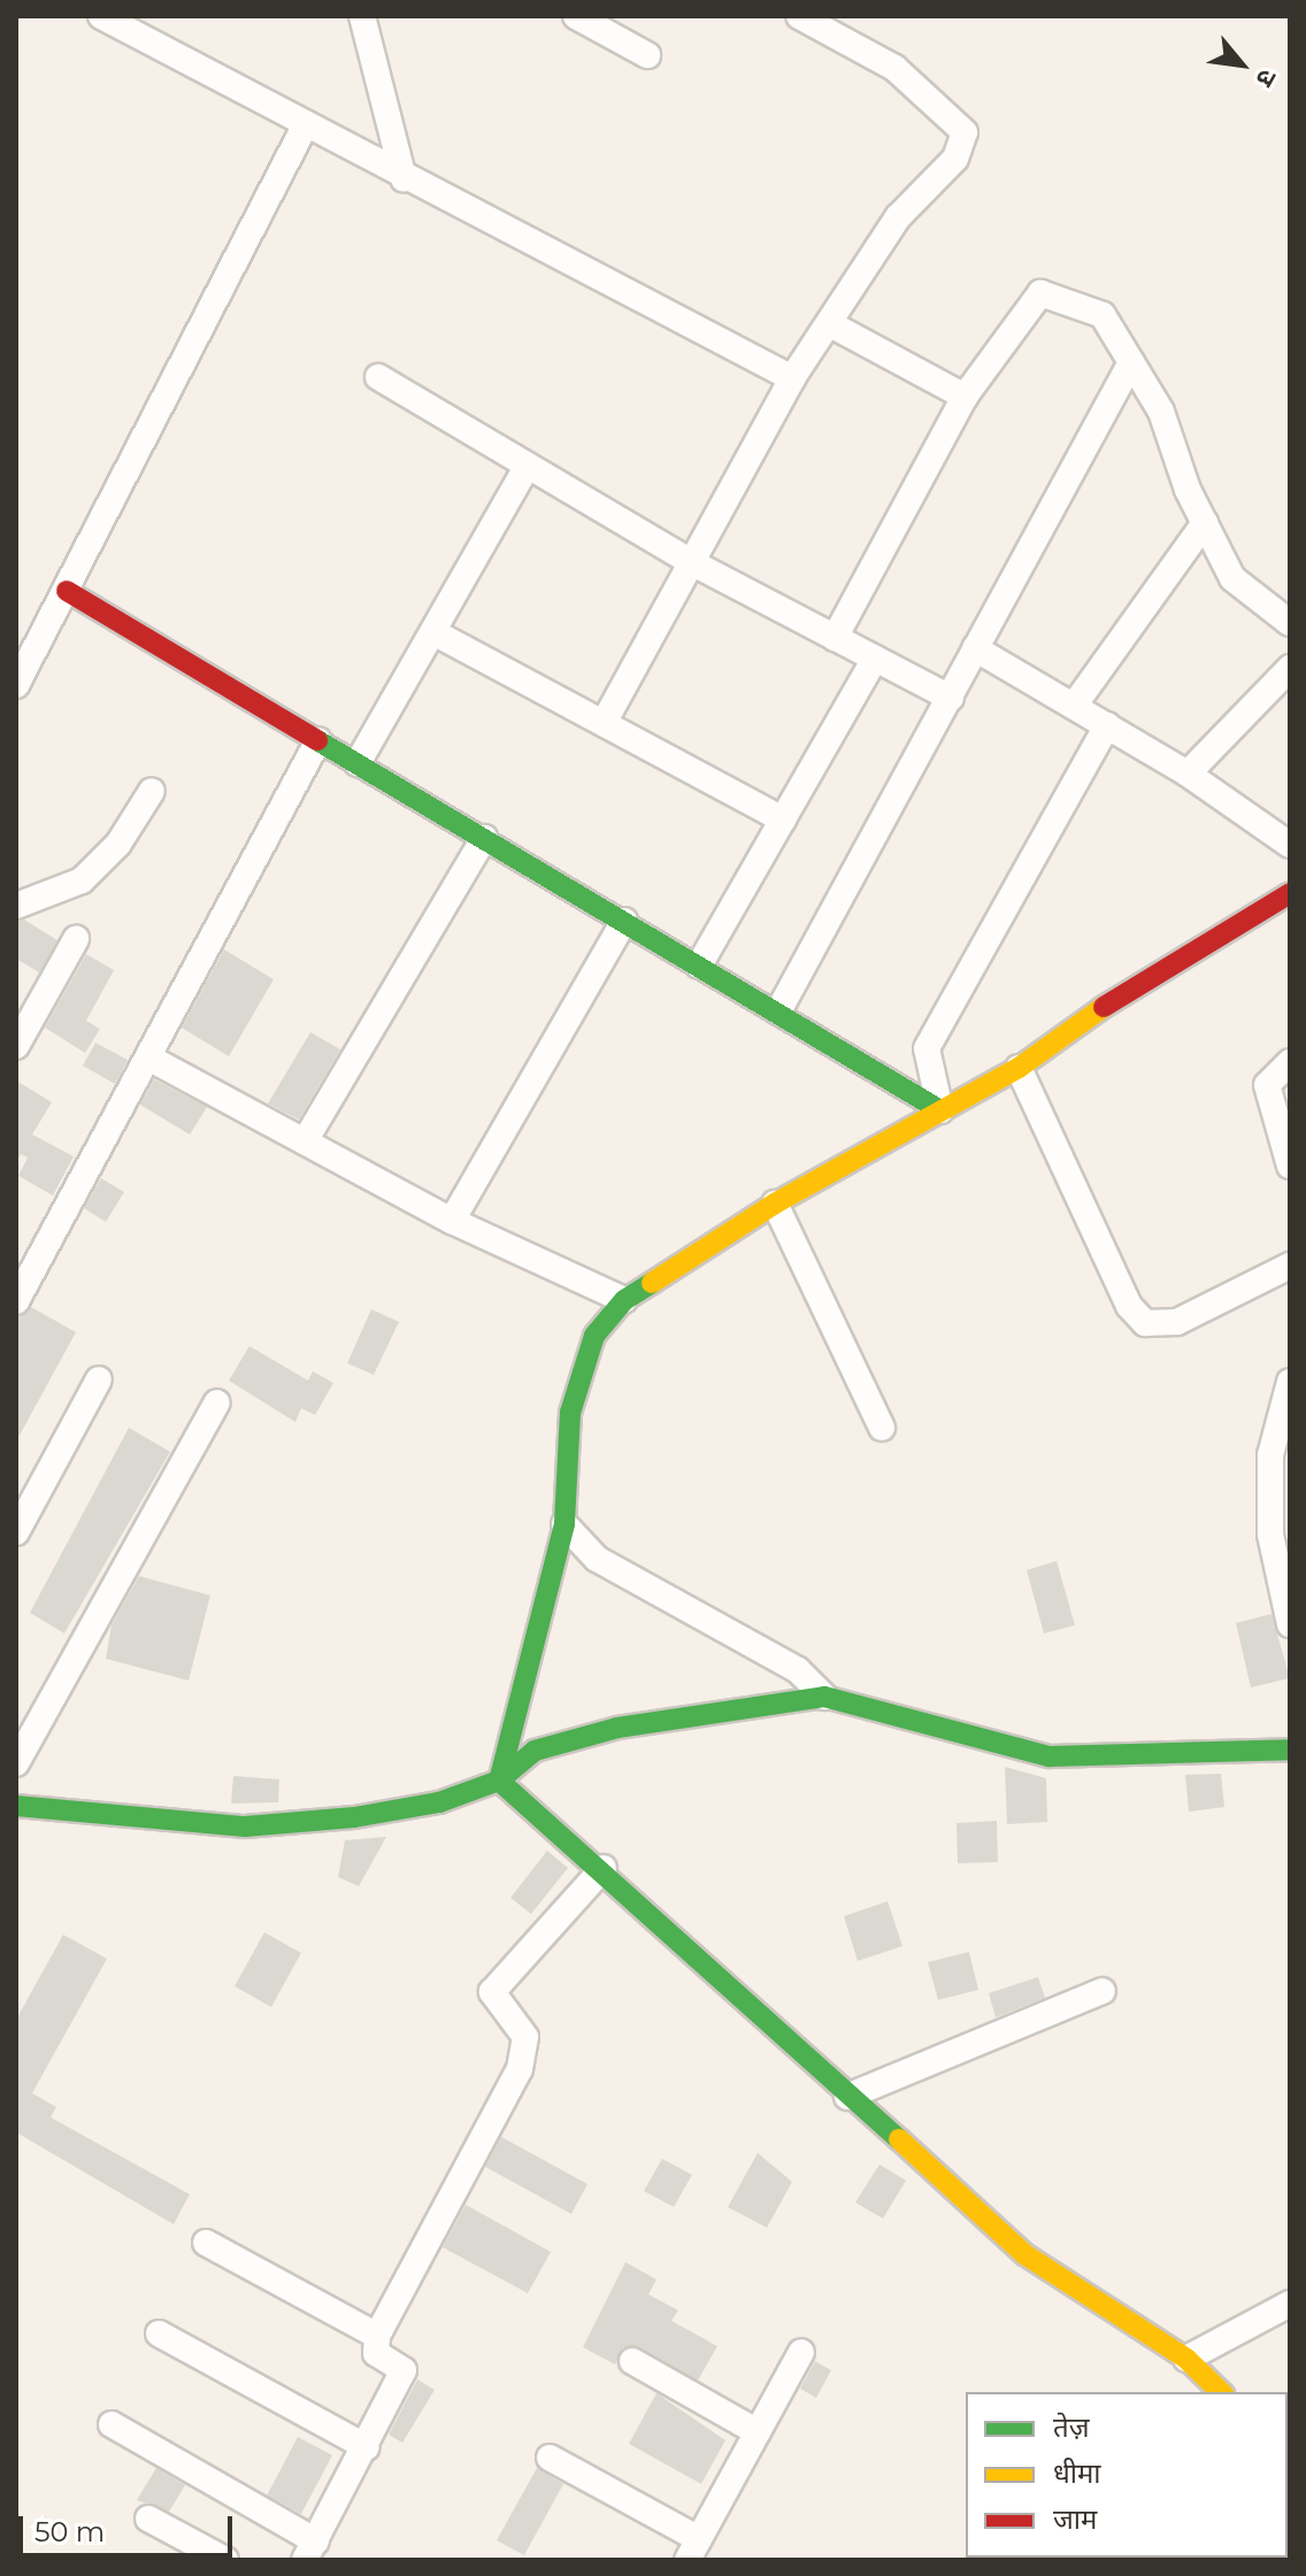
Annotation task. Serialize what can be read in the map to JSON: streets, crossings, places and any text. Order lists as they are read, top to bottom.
{
  "legend": ["तेज़", "धीमा", "जाम"],
  "scale_bar": "50 m",
  "north": "bottom right"
}
